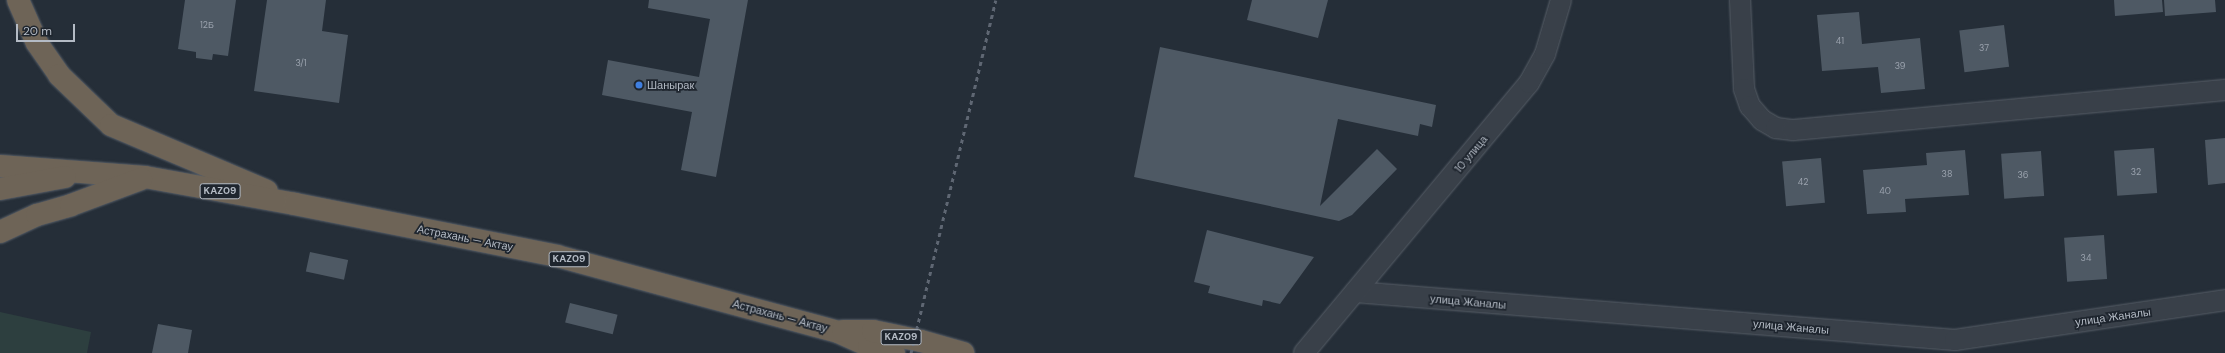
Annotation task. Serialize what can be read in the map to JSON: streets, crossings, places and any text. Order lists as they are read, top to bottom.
{
  "streets": {
    "highway": ["KAZ09", "Астрахань — Актау"],
    "street": ["10 улица", "улица Жаналы"]
  },
  "crossings": [
    ["10 улица", "улица Жаналы"]
  ],
  "places": ["Шанырак"],
  "house_numbers": [
    "12Б",
    "41",
    "37",
    "3/1",
    "39",
    "32",
    "38",
    "36",
    "42",
    "40",
    "34"
  ],
  "scale_bar": "20 m"
}
